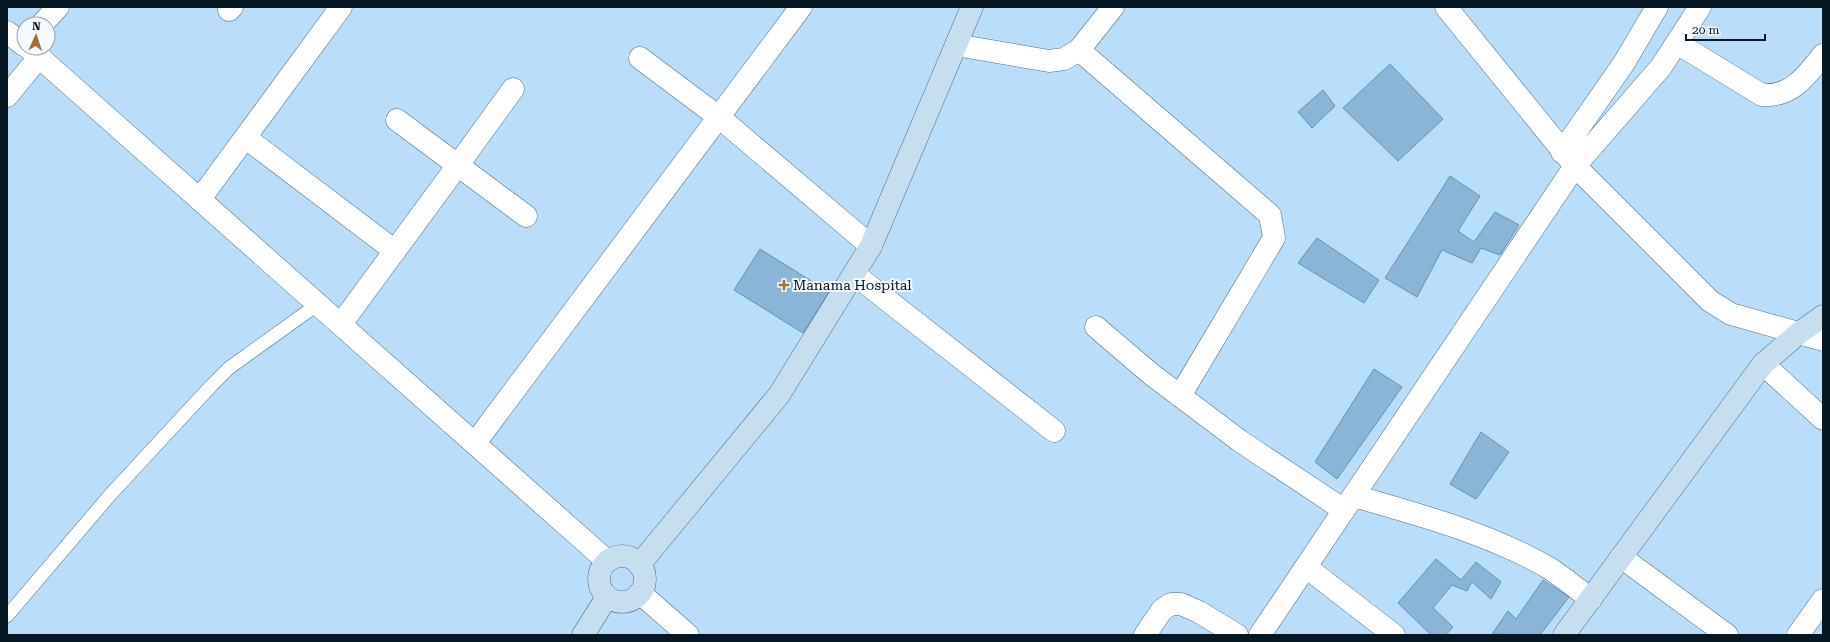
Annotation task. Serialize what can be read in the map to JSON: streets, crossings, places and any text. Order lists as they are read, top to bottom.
{
  "places": {
    "health": ["Manama Hospital"]
  },
  "scale_bar": "20 m",
  "north": "top"
}
